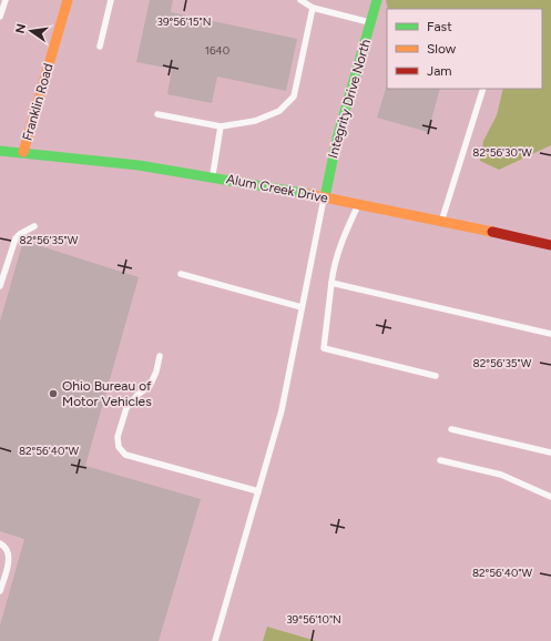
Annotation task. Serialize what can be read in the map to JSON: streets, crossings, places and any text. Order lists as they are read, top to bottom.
{
  "streets": {
    "main road": ["Integrity Drive North", "Franklin Road", "Alum Creek Drive"]
  },
  "crossings": [
    ["Integrity Drive North", "Alum Creek Drive"],
    ["Franklin Road", "Alum Creek Drive"]
  ],
  "places": ["Ohio Bureau of Motor Vehicles"],
  "house_numbers": ["1640"],
  "legend": ["Fast", "Slow", "Jam"],
  "north": "left",
  "coordinates": [
    "39°56'15\"N",
    "82°56'30\"W",
    "82°56'35\"W",
    "82°56'40\"W",
    "39°56'10\"N"
  ]
}
